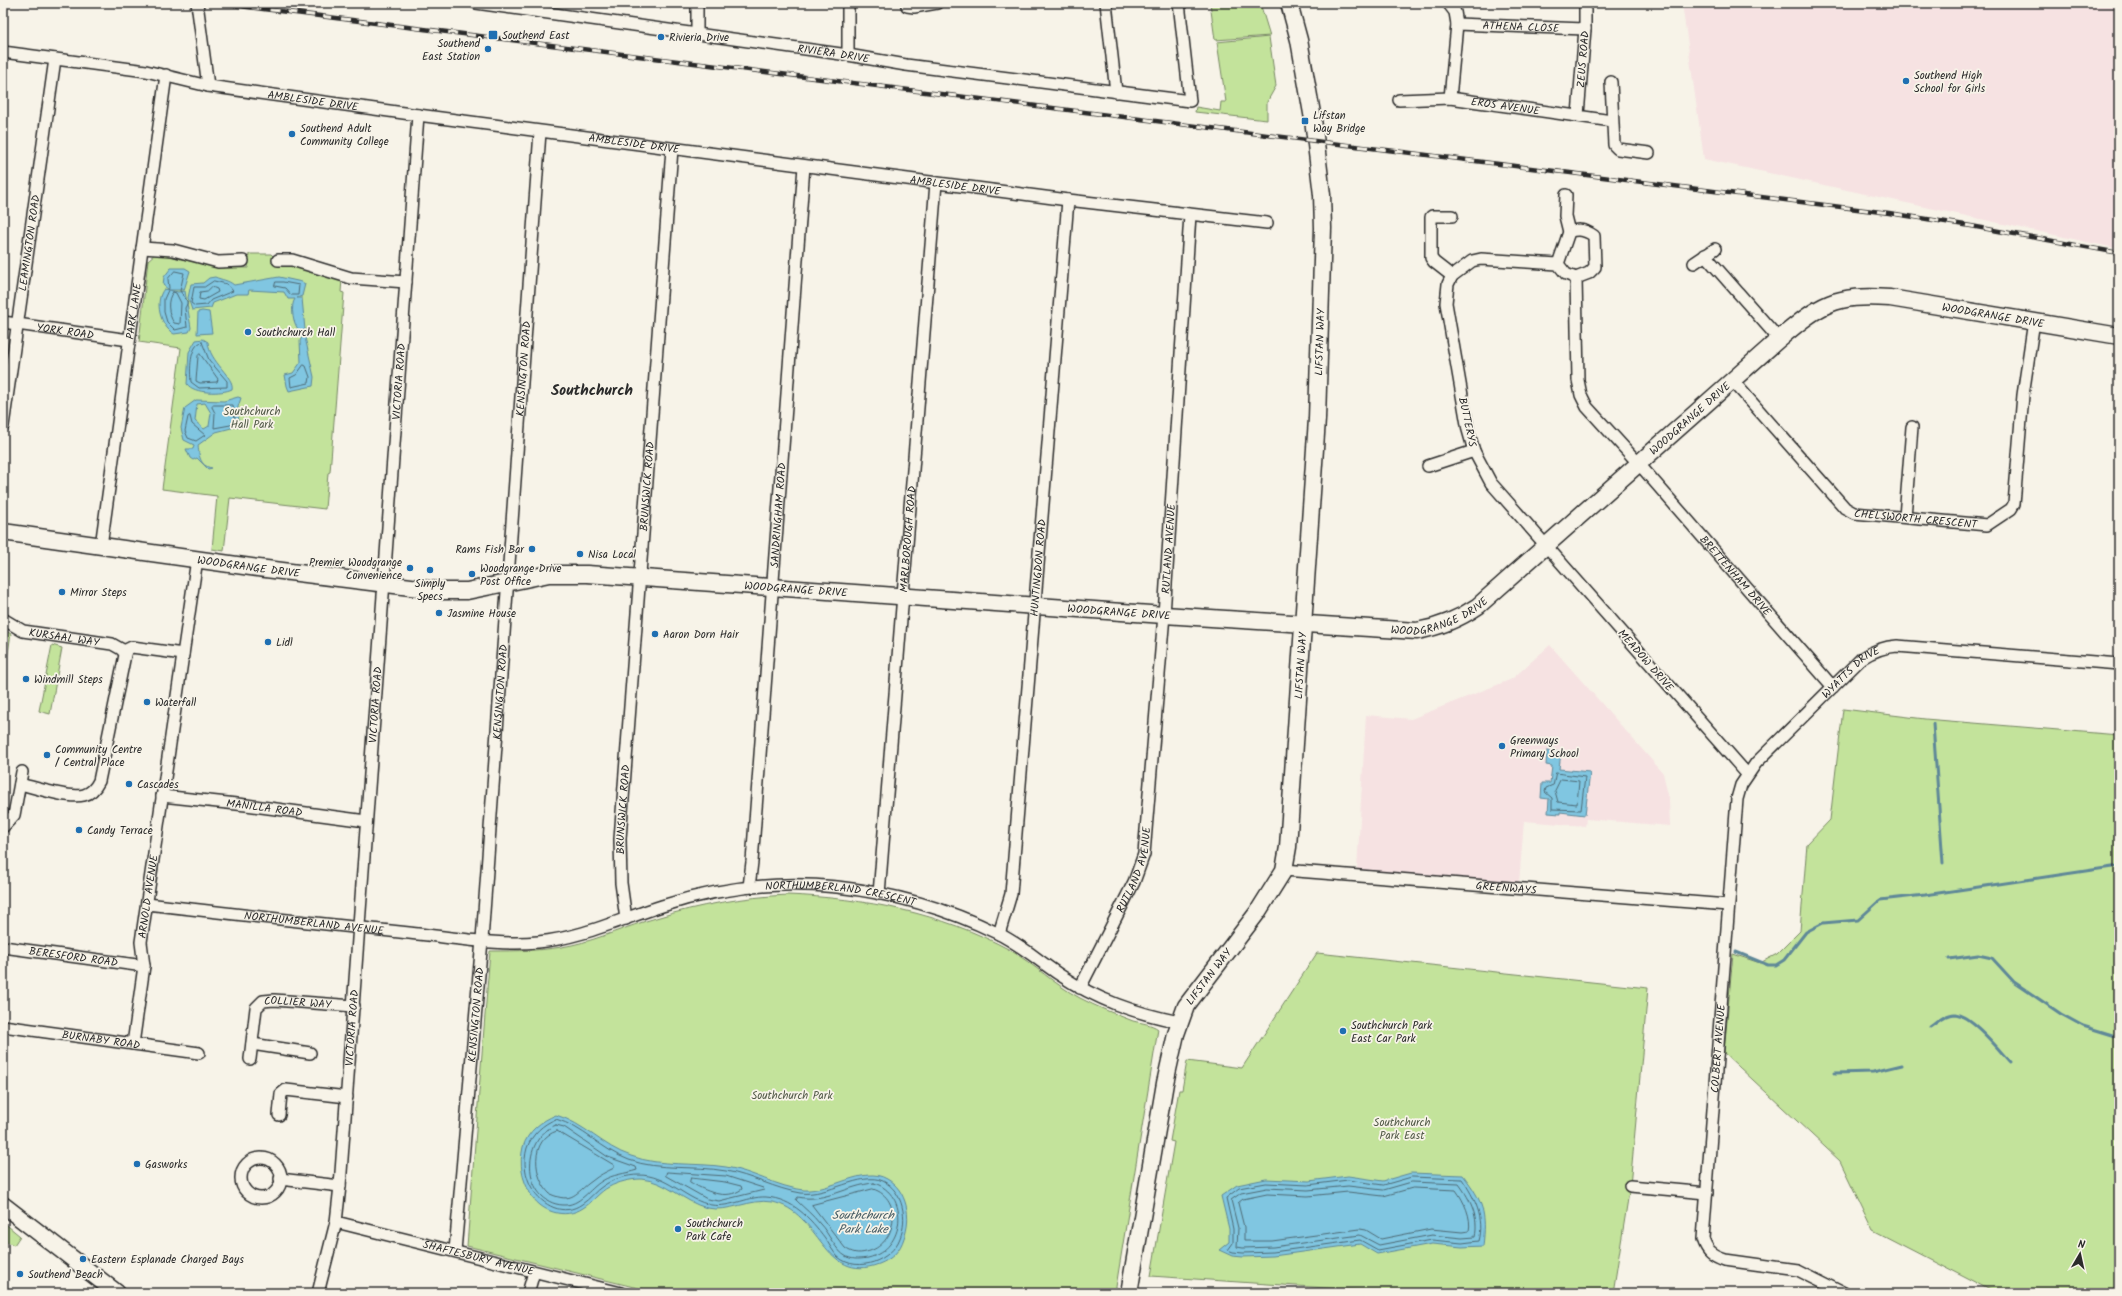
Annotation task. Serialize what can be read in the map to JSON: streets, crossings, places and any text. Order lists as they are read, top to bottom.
{
  "streets": {
    "street": [
      "ATHENA CLOSE",
      "RIVIERA DRIVE",
      "ZEUS ROAD",
      "AMBLESIDE DRIVE",
      "EROS AVENUE",
      "LEAMINGTON ROAD",
      "PARK LANE",
      "WOODGRANGE DRIVE",
      "YORK ROAD",
      "LIFSTAN WAY",
      "KENSINGTON ROAD",
      "VICTORIA ROAD",
      "BUTTERYS",
      "BRUNSWICK ROAD",
      "SANDRINGHAM ROAD",
      "CHELSWORTH CRESCENT",
      "MARLBOROUGH ROAD",
      "RUTLAND AVENUE",
      "HUNTINGDON ROAD",
      "BRETTENHAM DRIVE",
      "KURSAAL WAY",
      "MEADOW DRIVE",
      "WYATTS DRIVE",
      "MANILLA ROAD",
      "GREENWAYS",
      "NORTHUMBERLAND CRESCENT",
      "ARNOLD AVENUE",
      "NORTHUMBERLAND AVENUE",
      "BERESFORD ROAD",
      "COLLIER WAY",
      "BURNABY ROAD",
      "COLBERT AVENUE",
      "SHAFTESBURY AVENUE"
    ]
  },
  "crossings": [
    ["ATHENA CLOSE", "ZEUS ROAD"],
    ["ZEUS ROAD", "EROS AVENUE"],
    ["AMBLESIDE DRIVE", "LEAMINGTON ROAD"],
    ["AMBLESIDE DRIVE", "PARK LANE"],
    ["AMBLESIDE DRIVE", "KENSINGTON ROAD"],
    ["AMBLESIDE DRIVE", "VICTORIA ROAD"],
    ["AMBLESIDE DRIVE", "BRUNSWICK ROAD"],
    ["AMBLESIDE DRIVE", "SANDRINGHAM ROAD"],
    ["AMBLESIDE DRIVE", "MARLBOROUGH ROAD"],
    ["AMBLESIDE DRIVE", "RUTLAND AVENUE"],
    ["AMBLESIDE DRIVE", "HUNTINGDON ROAD"],
    ["LEAMINGTON ROAD", "YORK ROAD"],
    ["PARK LANE", "WOODGRANGE DRIVE"],
    ["PARK LANE", "YORK ROAD"],
    ["WOODGRANGE DRIVE", "LIFSTAN WAY"],
    ["WOODGRANGE DRIVE", "KENSINGTON ROAD"],
    ["WOODGRANGE DRIVE", "VICTORIA ROAD"],
    ["WOODGRANGE DRIVE", "BUTTERYS"],
    ["WOODGRANGE DRIVE", "BRUNSWICK ROAD"],
    ["WOODGRANGE DRIVE", "SANDRINGHAM ROAD"],
    ["WOODGRANGE DRIVE", "CHELSWORTH CRESCENT"],
    ["WOODGRANGE DRIVE", "MARLBOROUGH ROAD"],
    ["WOODGRANGE DRIVE", "RUTLAND AVENUE"],
    ["WOODGRANGE DRIVE", "HUNTINGDON ROAD"],
    ["WOODGRANGE DRIVE", "BRETTENHAM DRIVE"],
    ["WOODGRANGE DRIVE", "MEADOW DRIVE"],
    ["WOODGRANGE DRIVE", "ARNOLD AVENUE"],
    ["LIFSTAN WAY", "GREENWAYS"],
    ["LIFSTAN WAY", "NORTHUMBERLAND CRESCENT"],
    ["KENSINGTON ROAD", "NORTHUMBERLAND CRESCENT"],
    ["KENSINGTON ROAD", "NORTHUMBERLAND AVENUE"],
    ["KENSINGTON ROAD", "SHAFTESBURY AVENUE"],
    ["VICTORIA ROAD", "MANILLA ROAD"],
    ["VICTORIA ROAD", "NORTHUMBERLAND AVENUE"],
    ["VICTORIA ROAD", "COLLIER WAY"],
    ["VICTORIA ROAD", "SHAFTESBURY AVENUE"],
    ["BUTTERYS", "MEADOW DRIVE"],
    ["BRUNSWICK ROAD", "NORTHUMBERLAND CRESCENT"],
    ["SANDRINGHAM ROAD", "NORTHUMBERLAND CRESCENT"],
    ["MARLBOROUGH ROAD", "NORTHUMBERLAND CRESCENT"],
    ["RUTLAND AVENUE", "NORTHUMBERLAND CRESCENT"],
    ["HUNTINGDON ROAD", "NORTHUMBERLAND CRESCENT"],
    ["BRETTENHAM DRIVE", "WYATTS DRIVE"],
    ["MEADOW DRIVE", "WYATTS DRIVE"],
    ["WYATTS DRIVE", "GREENWAYS"],
    ["WYATTS DRIVE", "COLBERT AVENUE"],
    ["MANILLA ROAD", "ARNOLD AVENUE"],
    ["GREENWAYS", "COLBERT AVENUE"],
    ["NORTHUMBERLAND CRESCENT", "NORTHUMBERLAND AVENUE"],
    ["ARNOLD AVENUE", "NORTHUMBERLAND AVENUE"],
    ["ARNOLD AVENUE", "BERESFORD ROAD"],
    ["ARNOLD AVENUE", "BURNABY ROAD"]
  ],
  "districts": ["Southchurch"],
  "water": ["Southchurch Park Lake"],
  "parks": ["Southchurch Hall Park", "Southchurch Park", "Southchurch Park East"],
  "places": {
    "transit": ["Southend East", "Lifstan Way Bridge"],
    "other": [
      "Rivieria Drive",
      "Southend East Station",
      "Southend High School for Girls",
      "Southend Adult Community College",
      "Southchurch Hall",
      "Rams Fish Bar",
      "Nisa Local",
      "Premier Woodgrange Convenience",
      "Simply Specs",
      "Woodgrange Drive Post Office",
      "Mirror Steps",
      "Jasmine House",
      "Aaron Dorn Hair",
      "Lidl",
      "Windmill Steps",
      "Waterfall",
      "Greenways Primary School",
      "Community Centre / Central Place",
      "Cascades",
      "Candy Terrace",
      "Southchurch Park East Car Park",
      "Gasworks",
      "Southchurch Park Cafe",
      "Eastern Esplanade Charged Bays",
      "Southend Beach"
    ]
  },
  "north": "top"
}
